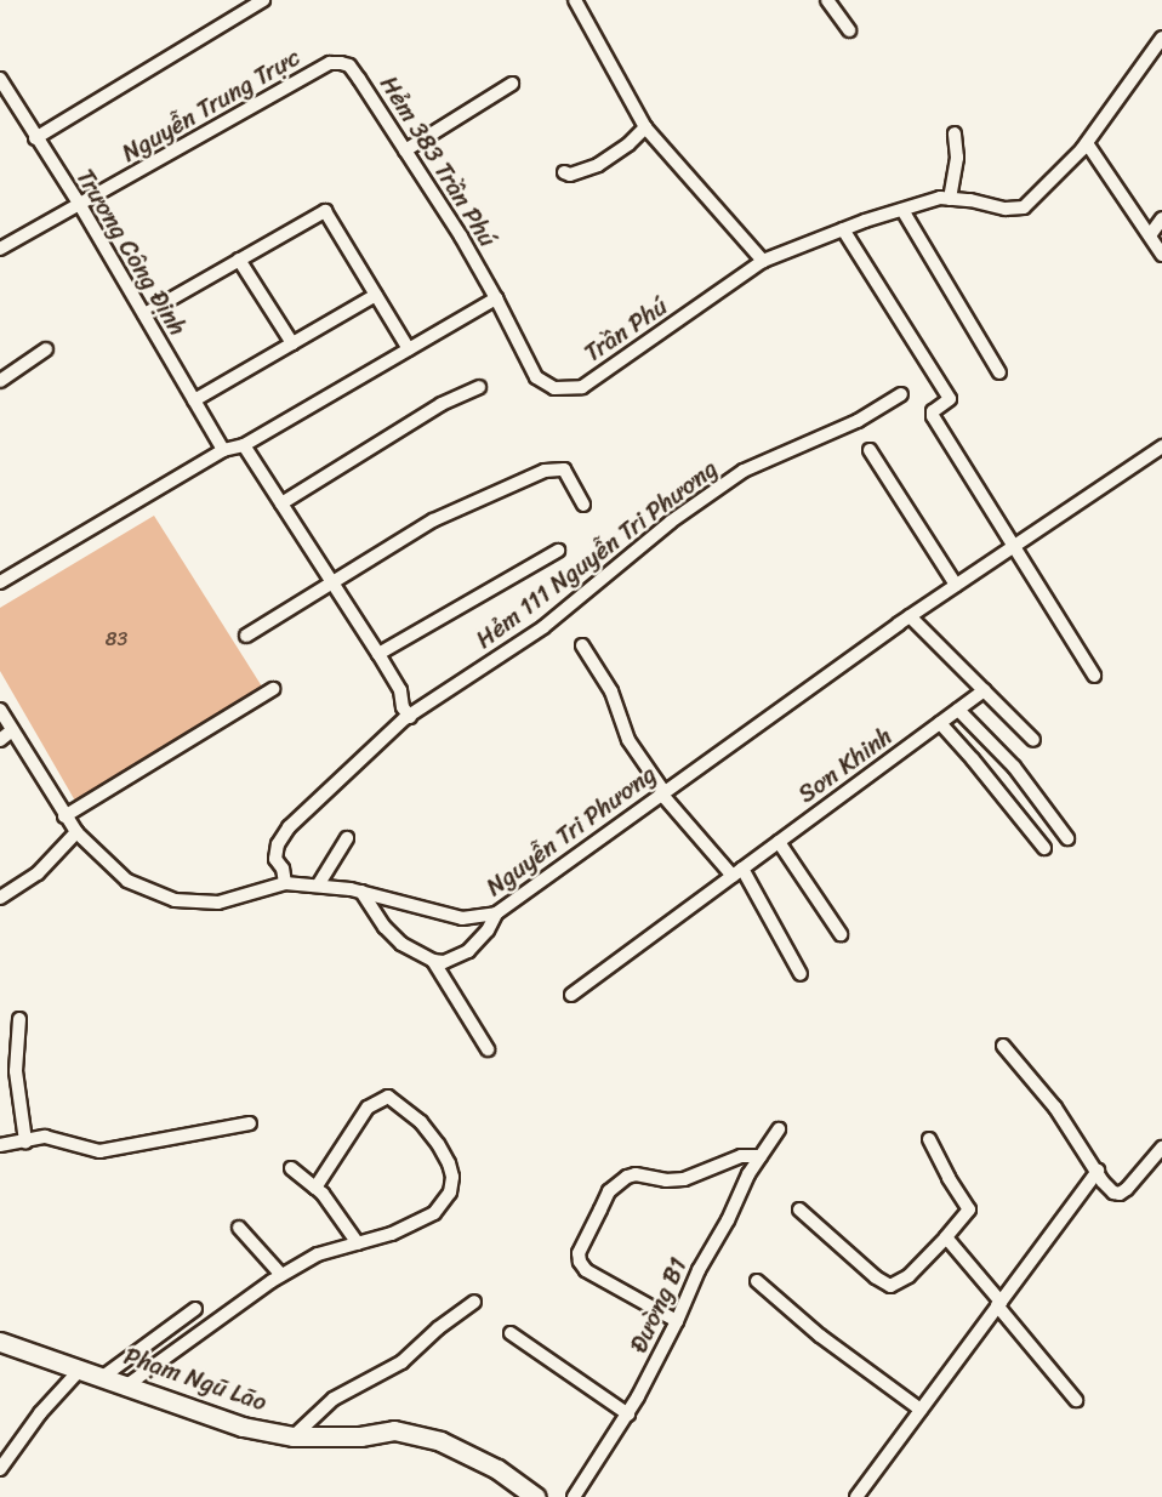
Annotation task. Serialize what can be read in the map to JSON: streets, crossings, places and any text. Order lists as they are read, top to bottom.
{
  "streets": {
    "street": [
      "Nguyễn Trung Trực",
      "Hẻm 383 Trần Phú",
      "Trương Công Định",
      "Trần Phú",
      "Hẻm 111 Nguyễn Tri Phương",
      "Sơn Khinh",
      "Nguyễn Tri Phương",
      "Đường B1",
      "Phạm Ngũ Lão"
    ]
  },
  "crossings": [
    ["Nguyễn Trung Trực", "Hẻm 383 Trần Phú"],
    ["Nguyễn Trung Trực", "Trương Công Định"],
    ["Hẻm 383 Trần Phú", "Trần Phú"],
    ["Hẻm 111 Nguyễn Tri Phương", "Nguyễn Tri Phương"]
  ],
  "house_numbers": ["83"]
}
